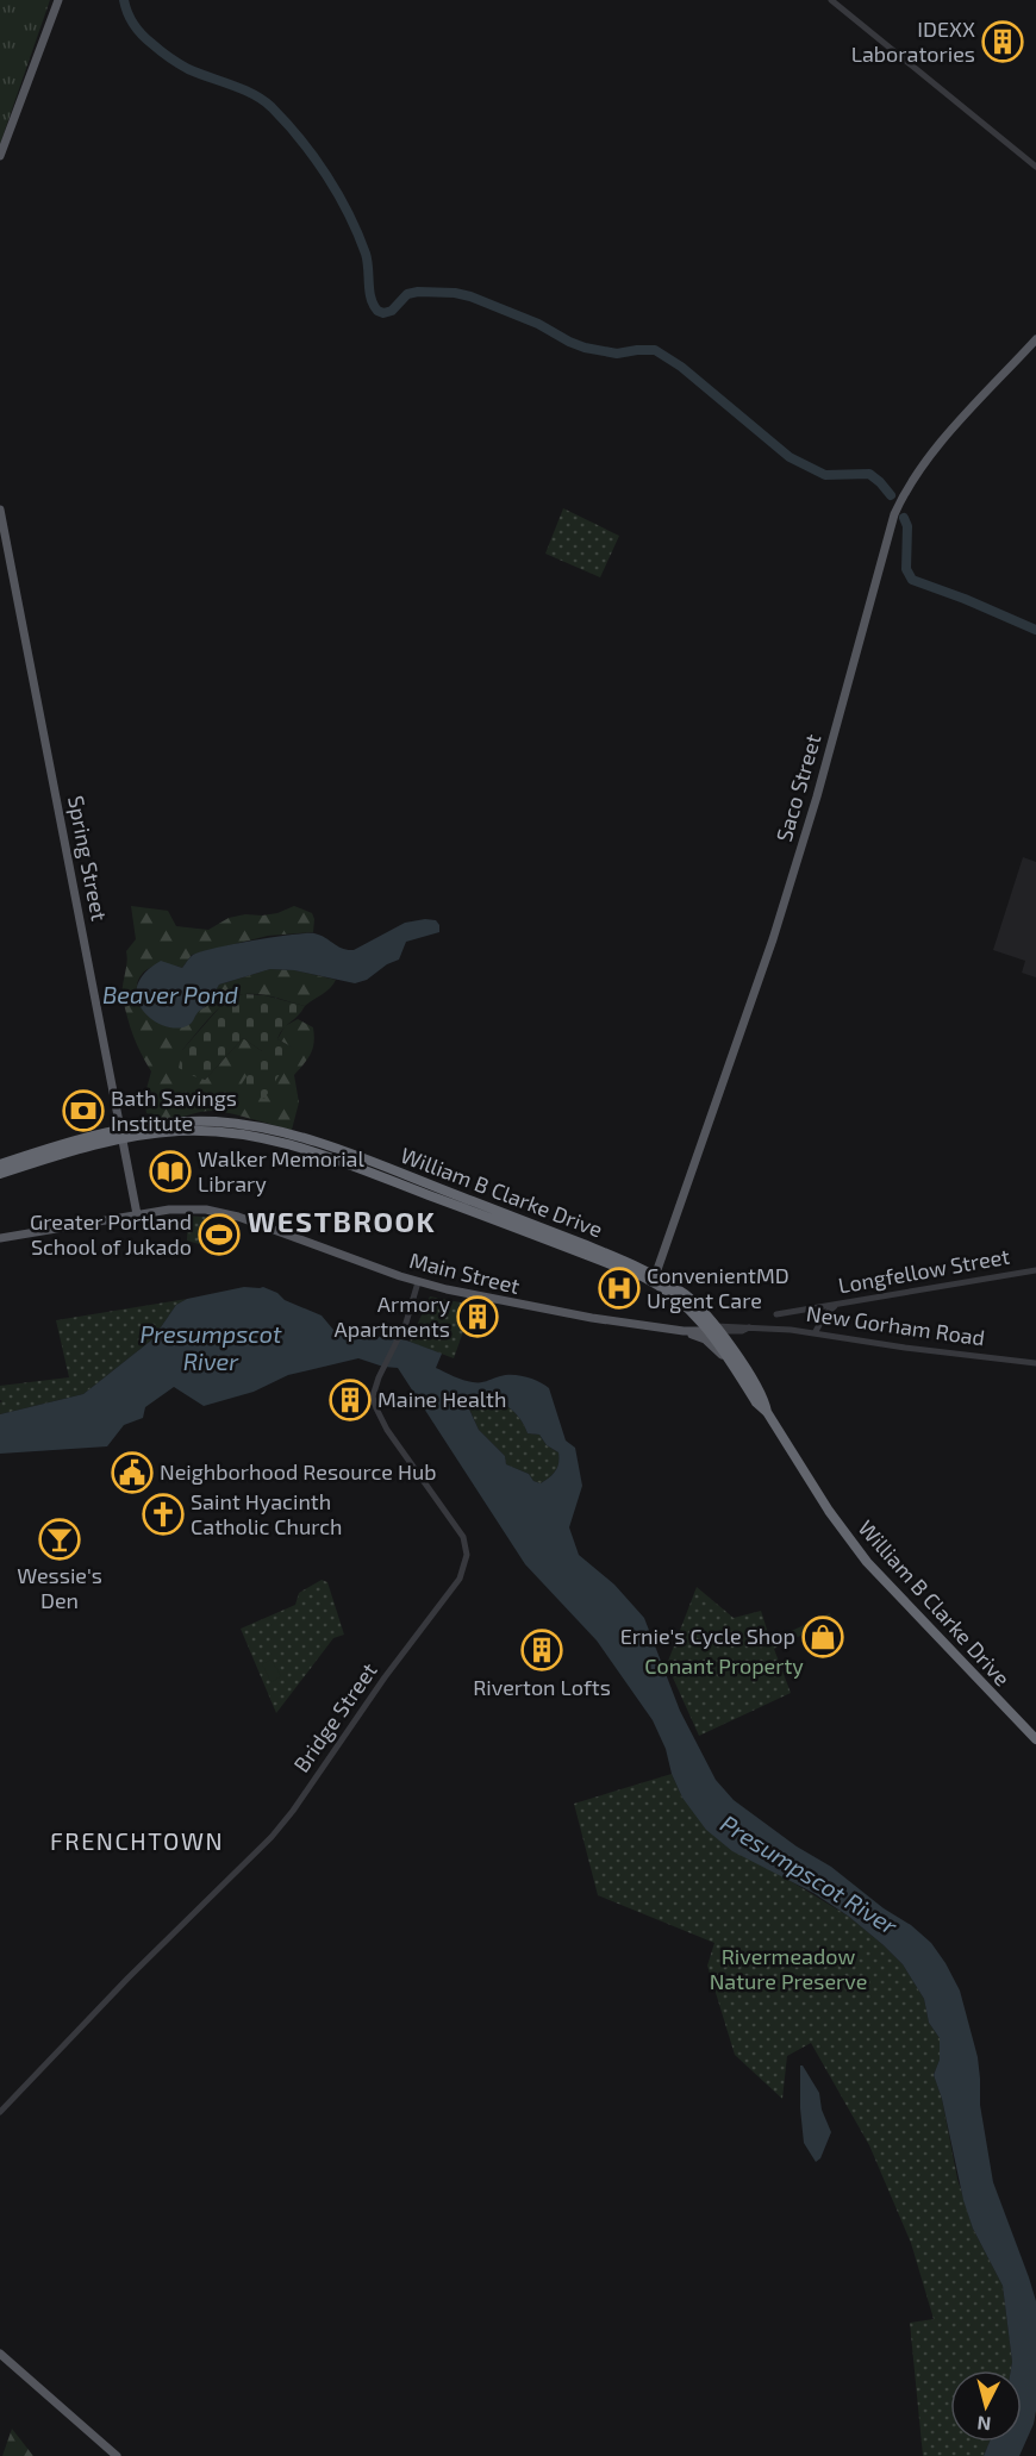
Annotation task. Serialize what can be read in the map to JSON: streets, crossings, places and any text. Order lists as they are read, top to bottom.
{
  "streets": {
    "highway": ["William B Clarke Drive"],
    "main road": ["Saco Street", "Spring Street", "Main Street"],
    "street": ["Longfellow Street", "New Gorham Road", "Bridge Street"]
  },
  "crossings": [
    ["Saco Street", "William B Clarke Drive"],
    ["Spring Street", "William B Clarke Drive"],
    ["Spring Street", "Main Street"],
    ["William B Clarke Drive", "Main Street"],
    ["William B Clarke Drive", "New Gorham Road"],
    ["Main Street", "New Gorham Road"],
    ["Main Street", "Bridge Street"]
  ],
  "districts": ["WESTBROOK", "FRENCHTOWN"],
  "water": ["Beaver Pond", "Presumpscot River"],
  "parks": ["Conant Property", "Rivermeadow Nature Preserve"],
  "places": {
    "building": [
      "IDEXX Laboratories",
      "Armory Apartments",
      "Maine Health",
      "Riverton Lofts"
    ],
    "bank": ["Bath Savings Institute"],
    "library": ["Walker Memorial Library"],
    "sports": ["Greater Portland School of Jukado"],
    "hospital": ["ConvenientMD Urgent Care"],
    "public building": ["Neighborhood Resource Hub"],
    "church": ["Saint Hyacinth Catholic Church"],
    "bar": ["Wessie's Den"],
    "shop": ["Ernie's Cycle Shop"]
  },
  "north": "bottom"
}
